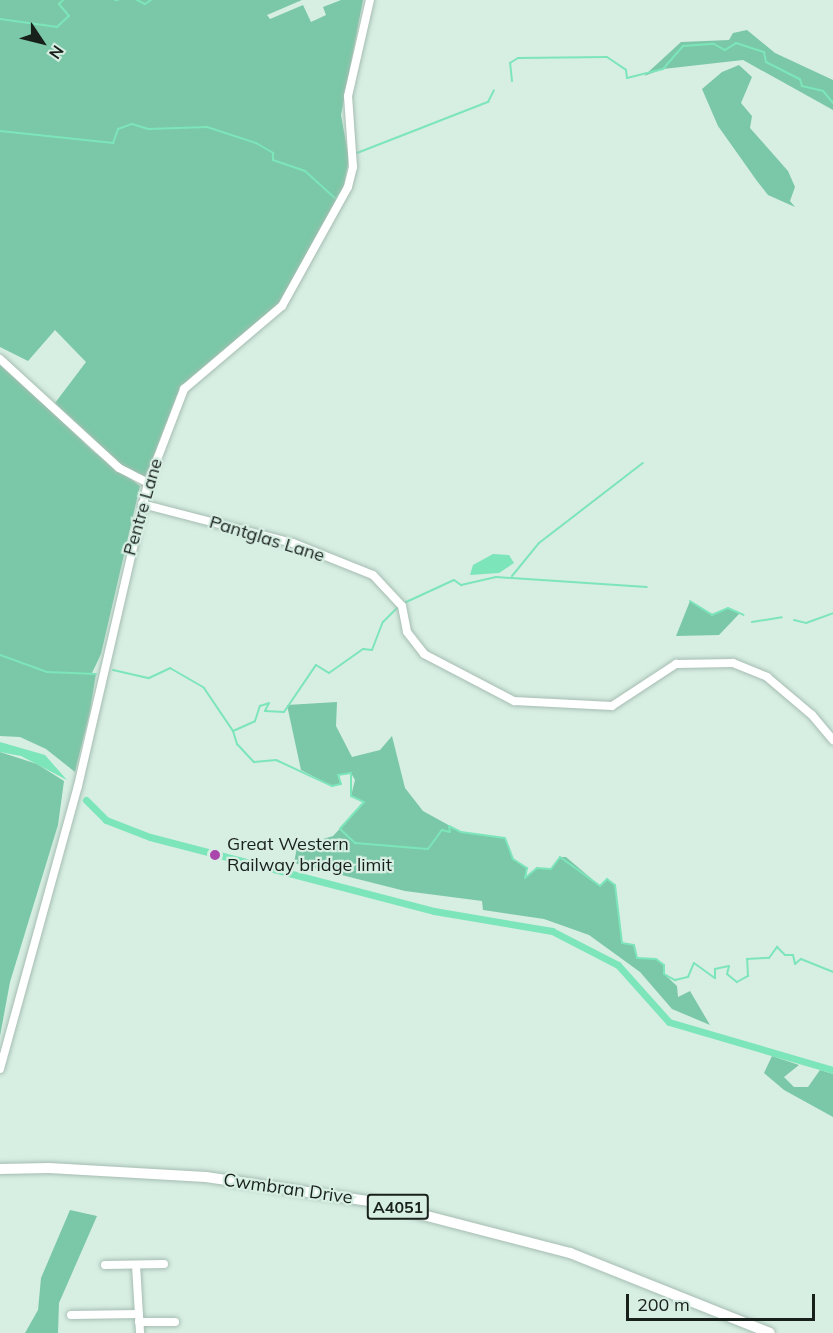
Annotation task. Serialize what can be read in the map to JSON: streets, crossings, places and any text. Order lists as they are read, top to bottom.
{
  "streets": {
    "main road": ["Cwmbran Drive", "A4051"],
    "street": ["Pentre Lane", "Pantglas Lane"]
  },
  "crossings": [
    ["Pentre Lane", "Pantglas Lane"]
  ],
  "places": ["Great Western Railway bridge limit"],
  "scale_bar": "200 m",
  "north": "bottom right"
}
